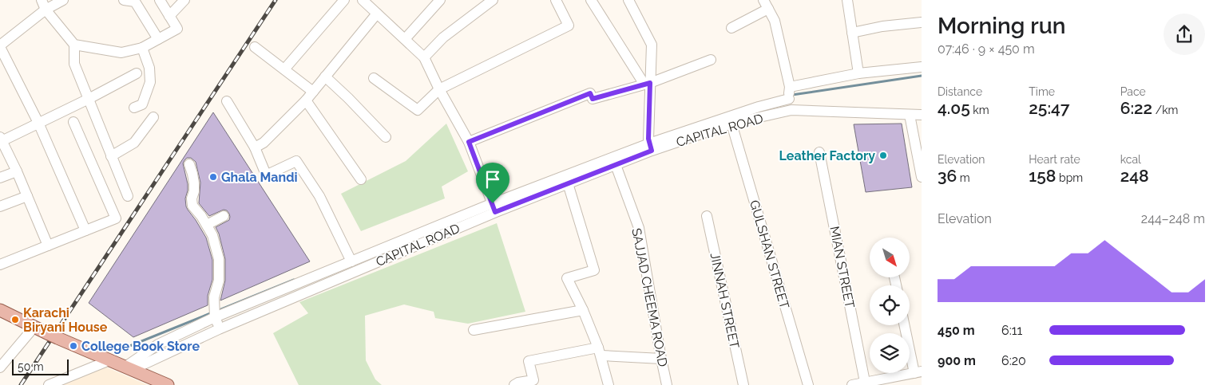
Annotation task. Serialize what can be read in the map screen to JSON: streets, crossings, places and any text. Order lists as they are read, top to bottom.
{
  "streets": {
    "street": [
      "CAPITAL ROAD",
      "GULSHAN STREET",
      "MIAN STREET",
      "SAJJAD CHEEMA ROAD",
      "JINNAH STREET"
    ]
  },
  "crossings": [
    ["CAPITAL ROAD", "GULSHAN STREET"],
    ["CAPITAL ROAD", "SAJJAD CHEEMA ROAD"]
  ],
  "places": [
    "Leather Factory",
    "Ghala Mandi",
    "Karachi Biryani House",
    "College Book Store"
  ],
  "scale_bar": "50 m",
  "north": "bottom right",
  "page": {
    "heading": ["Morning run", "07:46 · 9 × 450 m"],
    "stats": [
      ["Distance", "4.05 km"],
      ["Time", "25:47"],
      ["Pace", "6:22 /km"],
      ["Elevation", "36 m"],
      ["Heart rate", "158 bpm"],
      ["kcal", "248"]
    ],
    "chart": ["Elevation", "244–248 m"],
    "list": [
      {
        "name": "450 m",
        "note": "6:11"
      },
      {
        "name": "900 m",
        "note": "6:20"
      }
    ],
    "scale": "50 m"
  }
}
